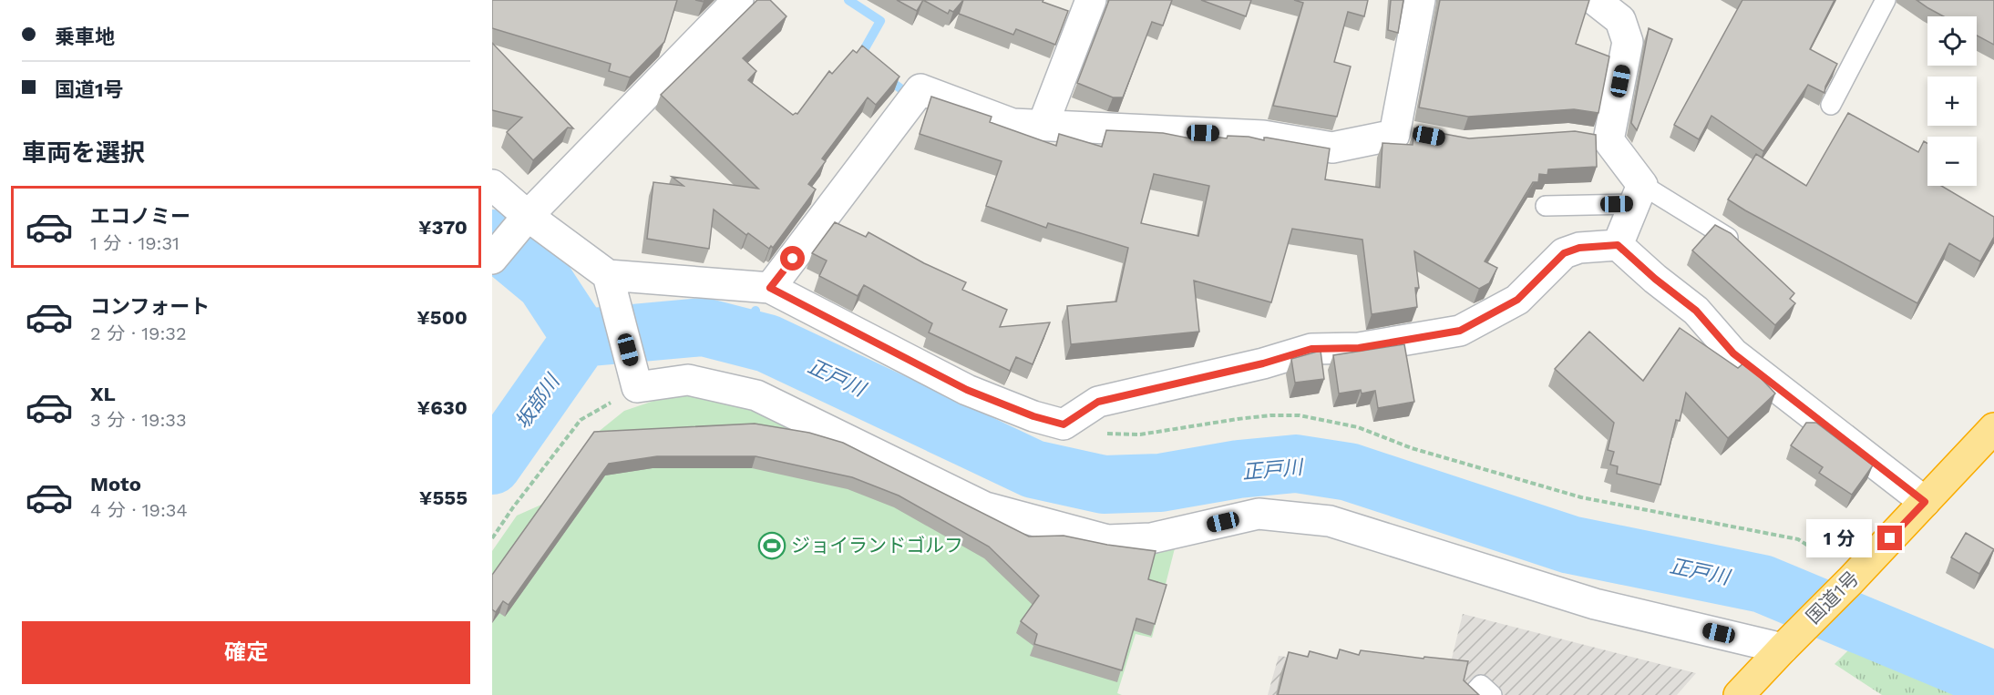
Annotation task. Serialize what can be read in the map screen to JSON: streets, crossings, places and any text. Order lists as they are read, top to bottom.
{
  "streets": {
    "highway": ["国道1号"]
  },
  "water": ["正戸川", "坂部川"],
  "places": {
    "sports": ["ジョイランドゴルフ"]
  },
  "page": {
    "banner": ["乗車地", "国道1号"],
    "map_buttons": ["+", "−"],
    "heading": "車両を選択",
    "list": [
      {
        "name": "エコノミー",
        "note": "1 分 · 19:31",
        "value": "¥370"
      },
      {
        "name": "コンフォート",
        "note": "2 分 · 19:32",
        "value": "¥500"
      },
      {
        "name": "XL",
        "note": "3 分 · 19:33",
        "value": "¥630"
      },
      {
        "name": "Moto",
        "note": "4 分 · 19:34",
        "value": "¥555"
      }
    ],
    "bubble": "1 分",
    "buttons": "確定"
  }
}
